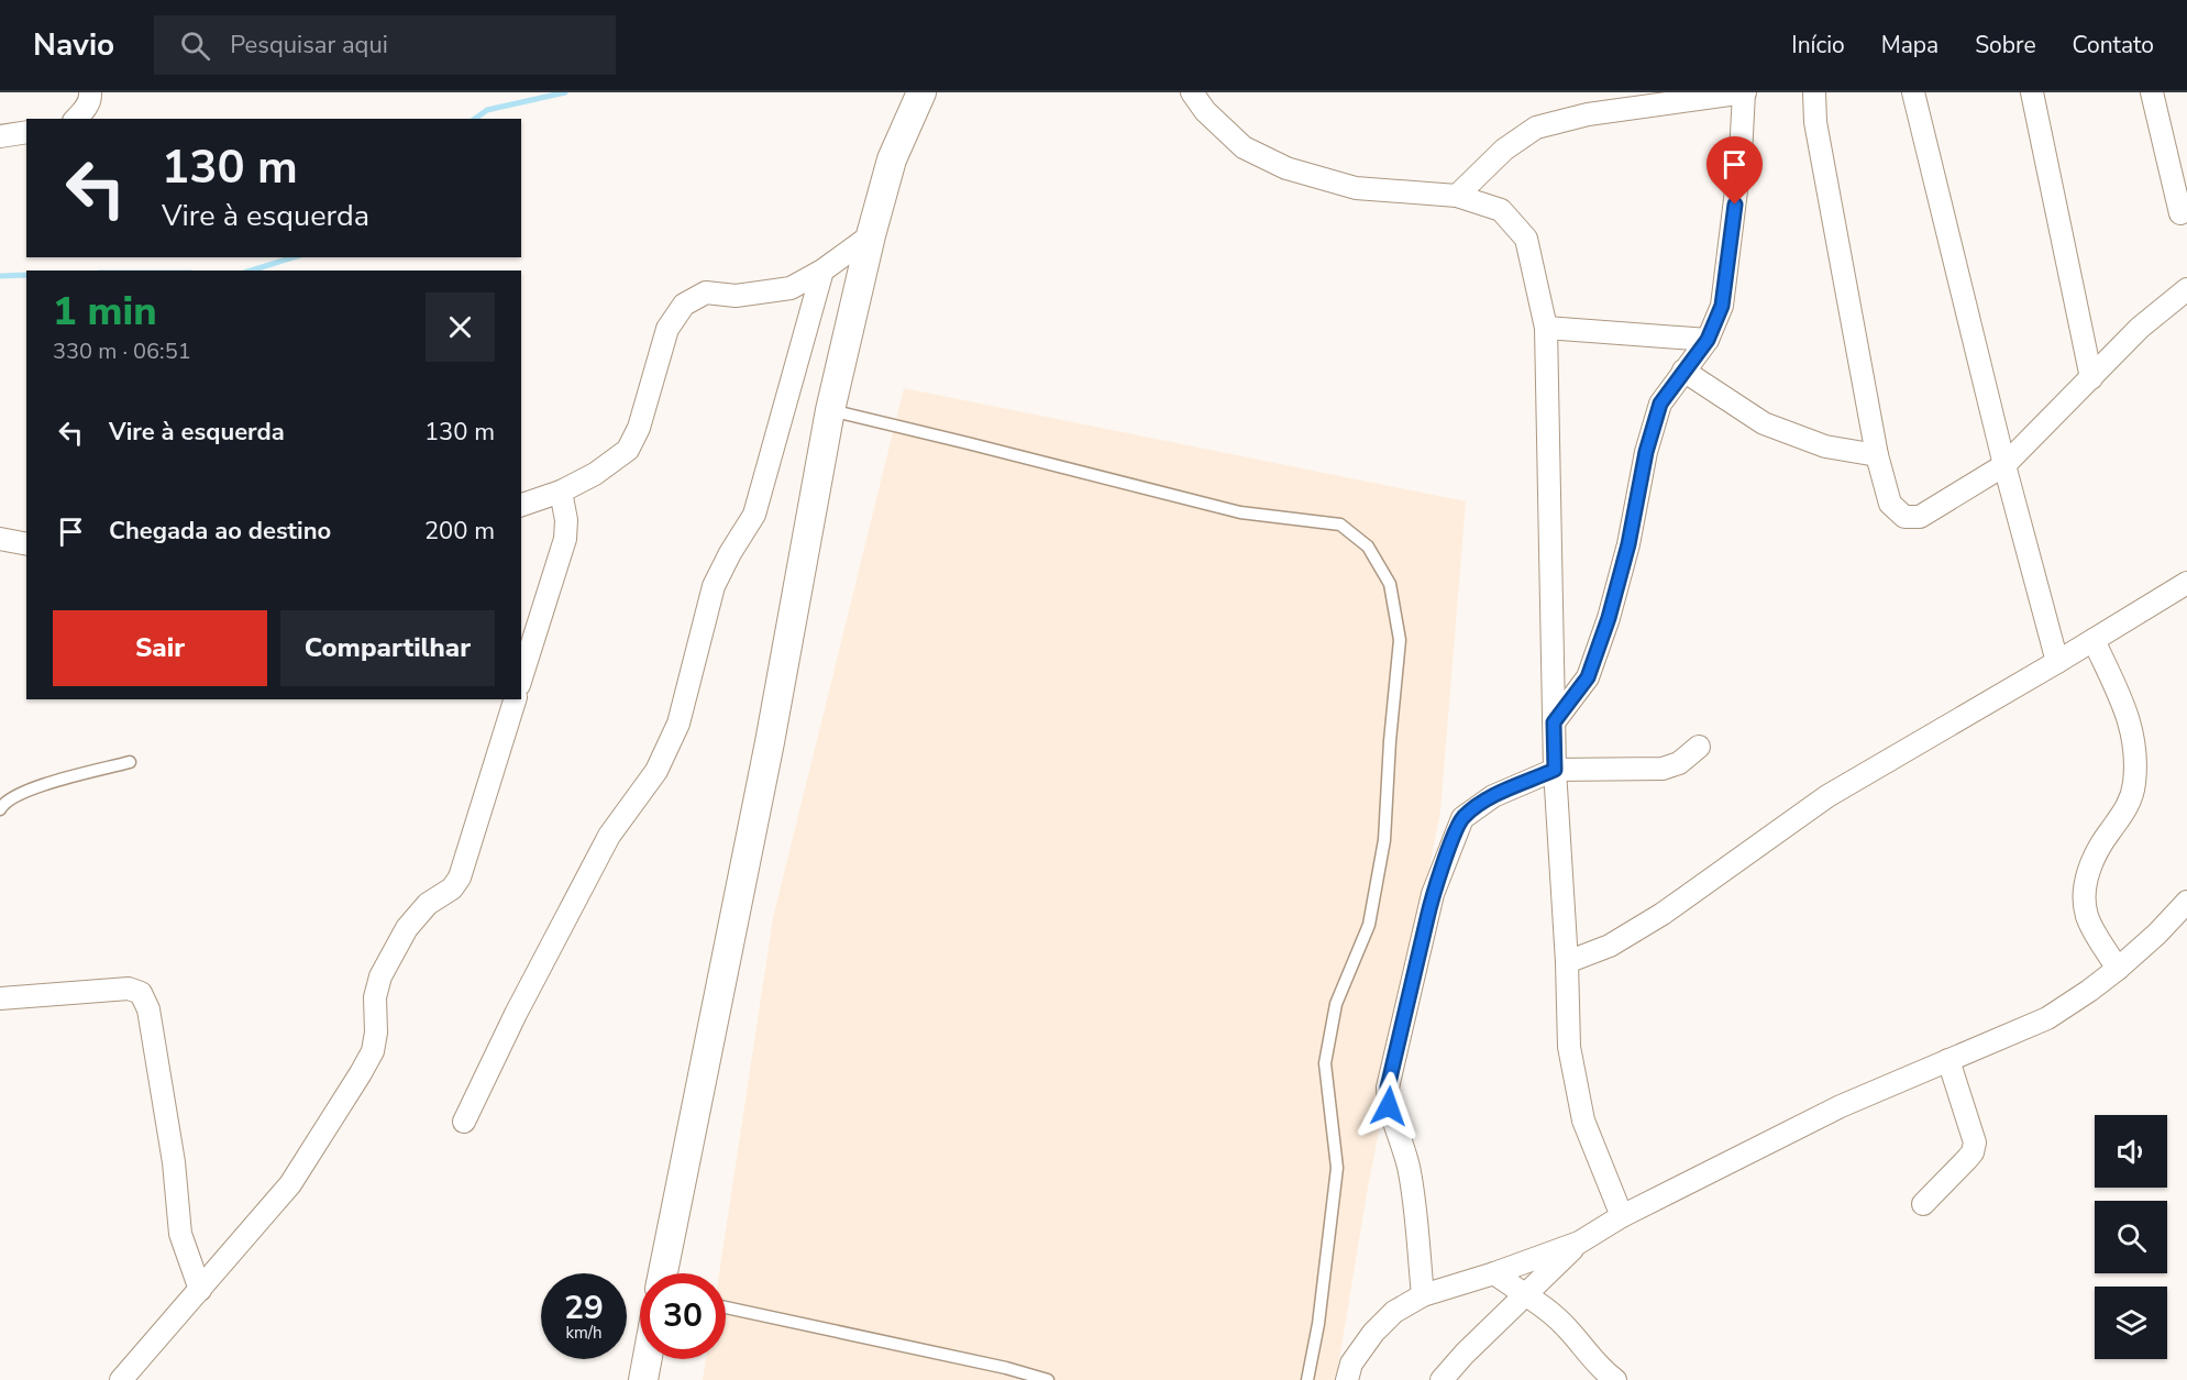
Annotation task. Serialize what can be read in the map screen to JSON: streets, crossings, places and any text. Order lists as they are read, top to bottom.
{
  "page": {
    "header": "Navio",
    "search": "Pesquisar aqui",
    "nav": [
      "Início",
      "Mapa",
      "Sobre",
      "Contato"
    ],
    "turn": ["130 m", "Vire à esquerda"],
    "heading": ["1 min", "330 m · 06:51"],
    "list": [
      {
        "name": "Vire à esquerda",
        "value": "130 m"
      },
      {
        "name": "Chegada ao destino",
        "value": "200 m"
      }
    ],
    "buttons": ["Sair", "Compartilhar"],
    "speed": "29 km/h",
    "limit": "30"
  }
}
